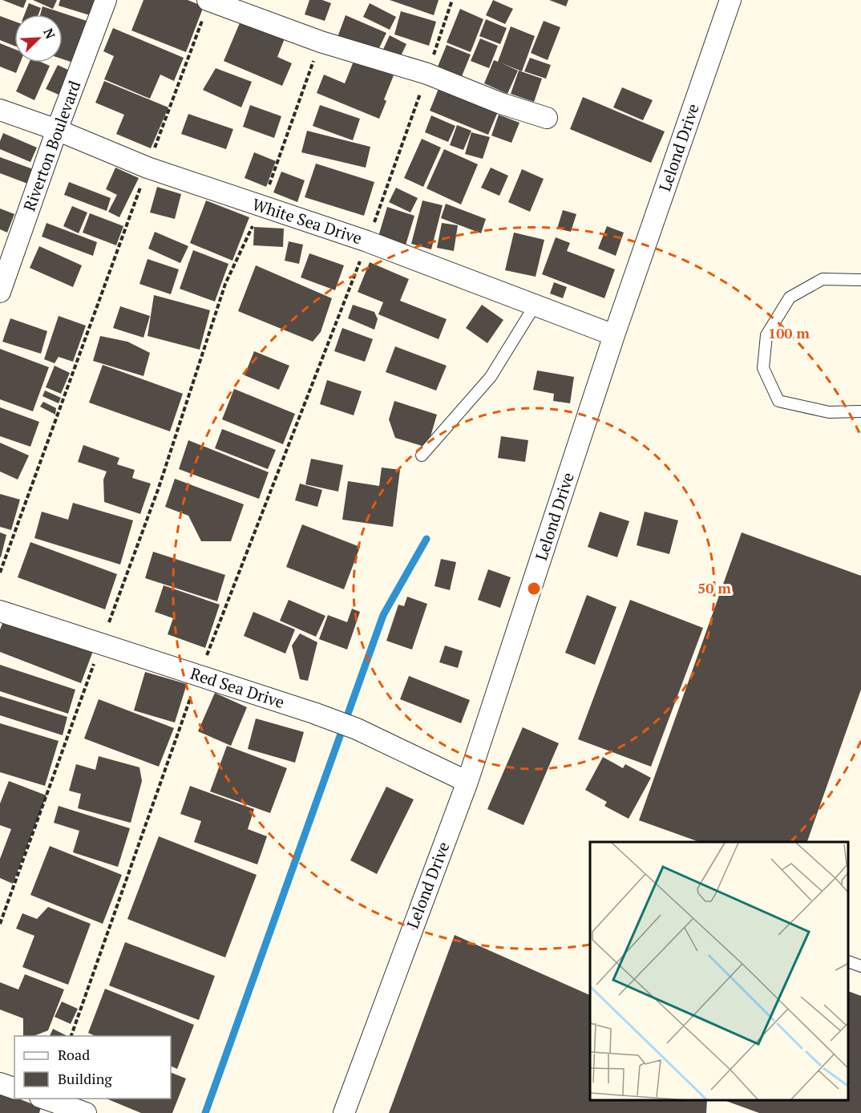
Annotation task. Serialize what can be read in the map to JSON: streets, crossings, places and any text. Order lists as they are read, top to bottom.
{
  "streets": {
    "street": [
      "Riverton Boulevard",
      "Lelond Drive",
      "White Sea Drive",
      "Red Sea Drive"
    ]
  },
  "crossings": [
    ["Riverton Boulevard", "White Sea Drive"],
    ["Lelond Drive", "White Sea Drive"],
    ["Lelond Drive", "Red Sea Drive"]
  ],
  "legend": ["Road", "Building"],
  "north": "top right",
  "rings": ["100 m", "50 m"]
}
